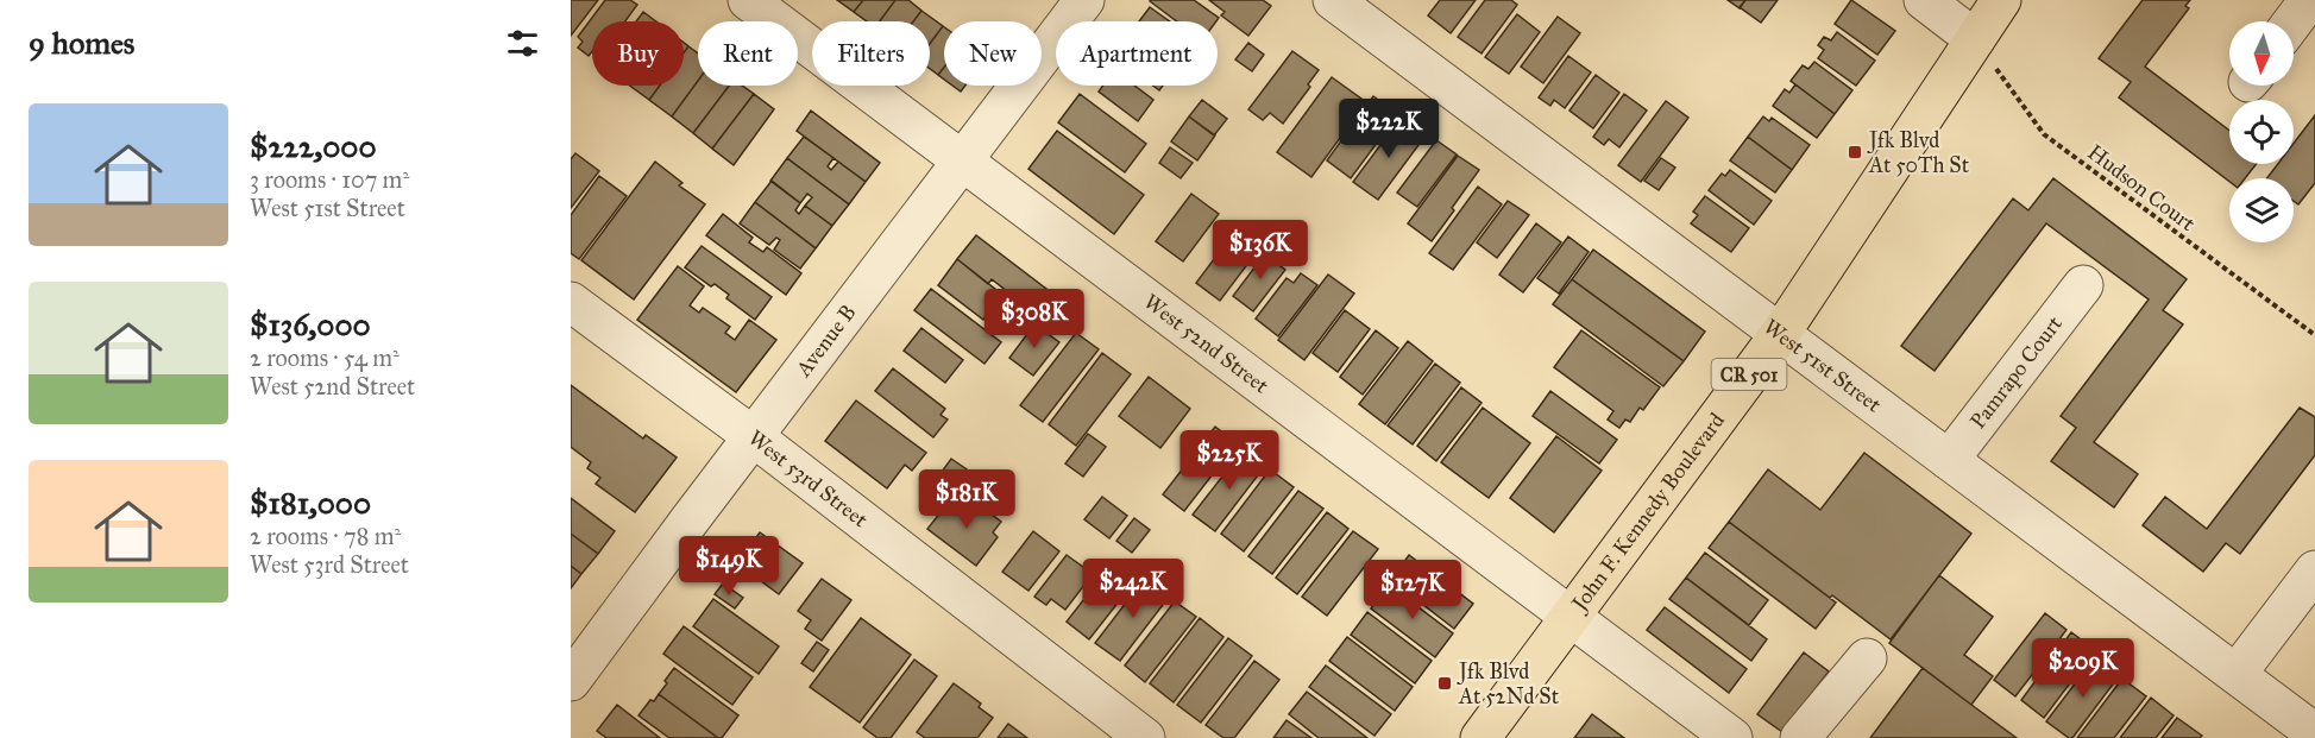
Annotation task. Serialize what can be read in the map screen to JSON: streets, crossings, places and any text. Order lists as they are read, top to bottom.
{
  "streets": {
    "main road": ["CR 501", "John F. Kennedy Boulevard"],
    "street": [
      "Avenue B",
      "West 52nd Street",
      "West 51st Street",
      "Pamrapo Court",
      "West 53rd Street"
    ],
    "path": ["Hudson Court"]
  },
  "crossings": [
    ["Hudson Court", "John F. Kennedy Boulevard"],
    ["Avenue B", "West 52nd Street"],
    ["Avenue B", "West 53rd Street"],
    ["West 52nd Street", "John F. Kennedy Boulevard"],
    ["West 51st Street", "Pamrapo Court"],
    ["West 51st Street", "John F. Kennedy Boulevard"]
  ],
  "places": {
    "transit": ["Jfk Blvd At 50Th St", "Jfk Blvd At 52Nd St"]
  },
  "north": "bottom",
  "page": {
    "heading": "9 homes",
    "chip": [
      "Buy",
      "Rent",
      "Filters",
      "New",
      "Apartment"
    ],
    "list": [
      {
        "name": "$222,000",
        "note": "3 rooms · 107 m² · West 51st Street"
      },
      {
        "name": "$136,000",
        "note": "2 rooms · 54 m² · West 52nd Street"
      },
      {
        "name": "$181,000",
        "note": "2 rooms · 78 m² · West 53rd Street"
      }
    ],
    "price": [
      "$222K",
      "$136K",
      "$308K",
      "$225K",
      "$181K",
      "$149K",
      "$242K",
      "$127K",
      "$209K"
    ]
  }
}
